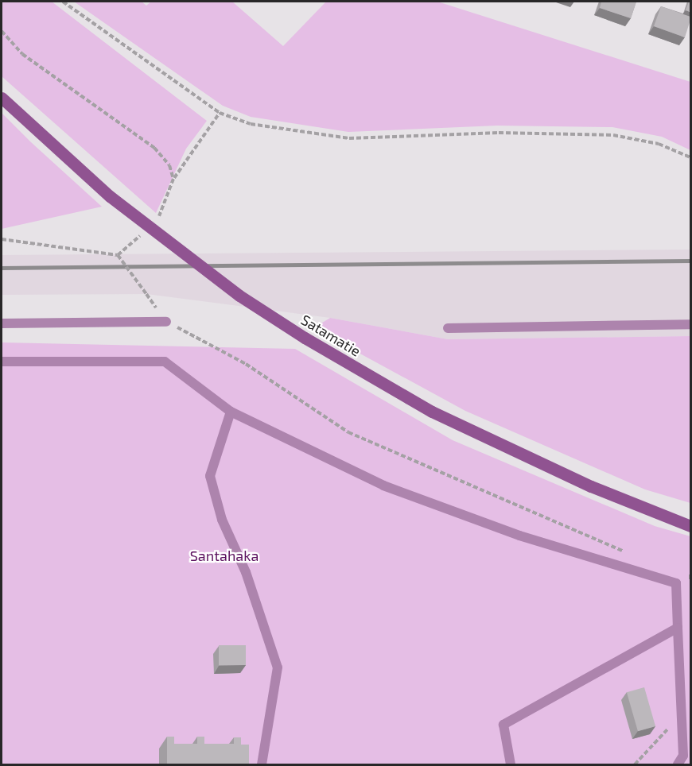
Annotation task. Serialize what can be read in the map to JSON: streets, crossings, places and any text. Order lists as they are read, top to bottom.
{
  "streets": {
    "main road": ["Satamatie"]
  },
  "parks": ["Santahaka"]
}
